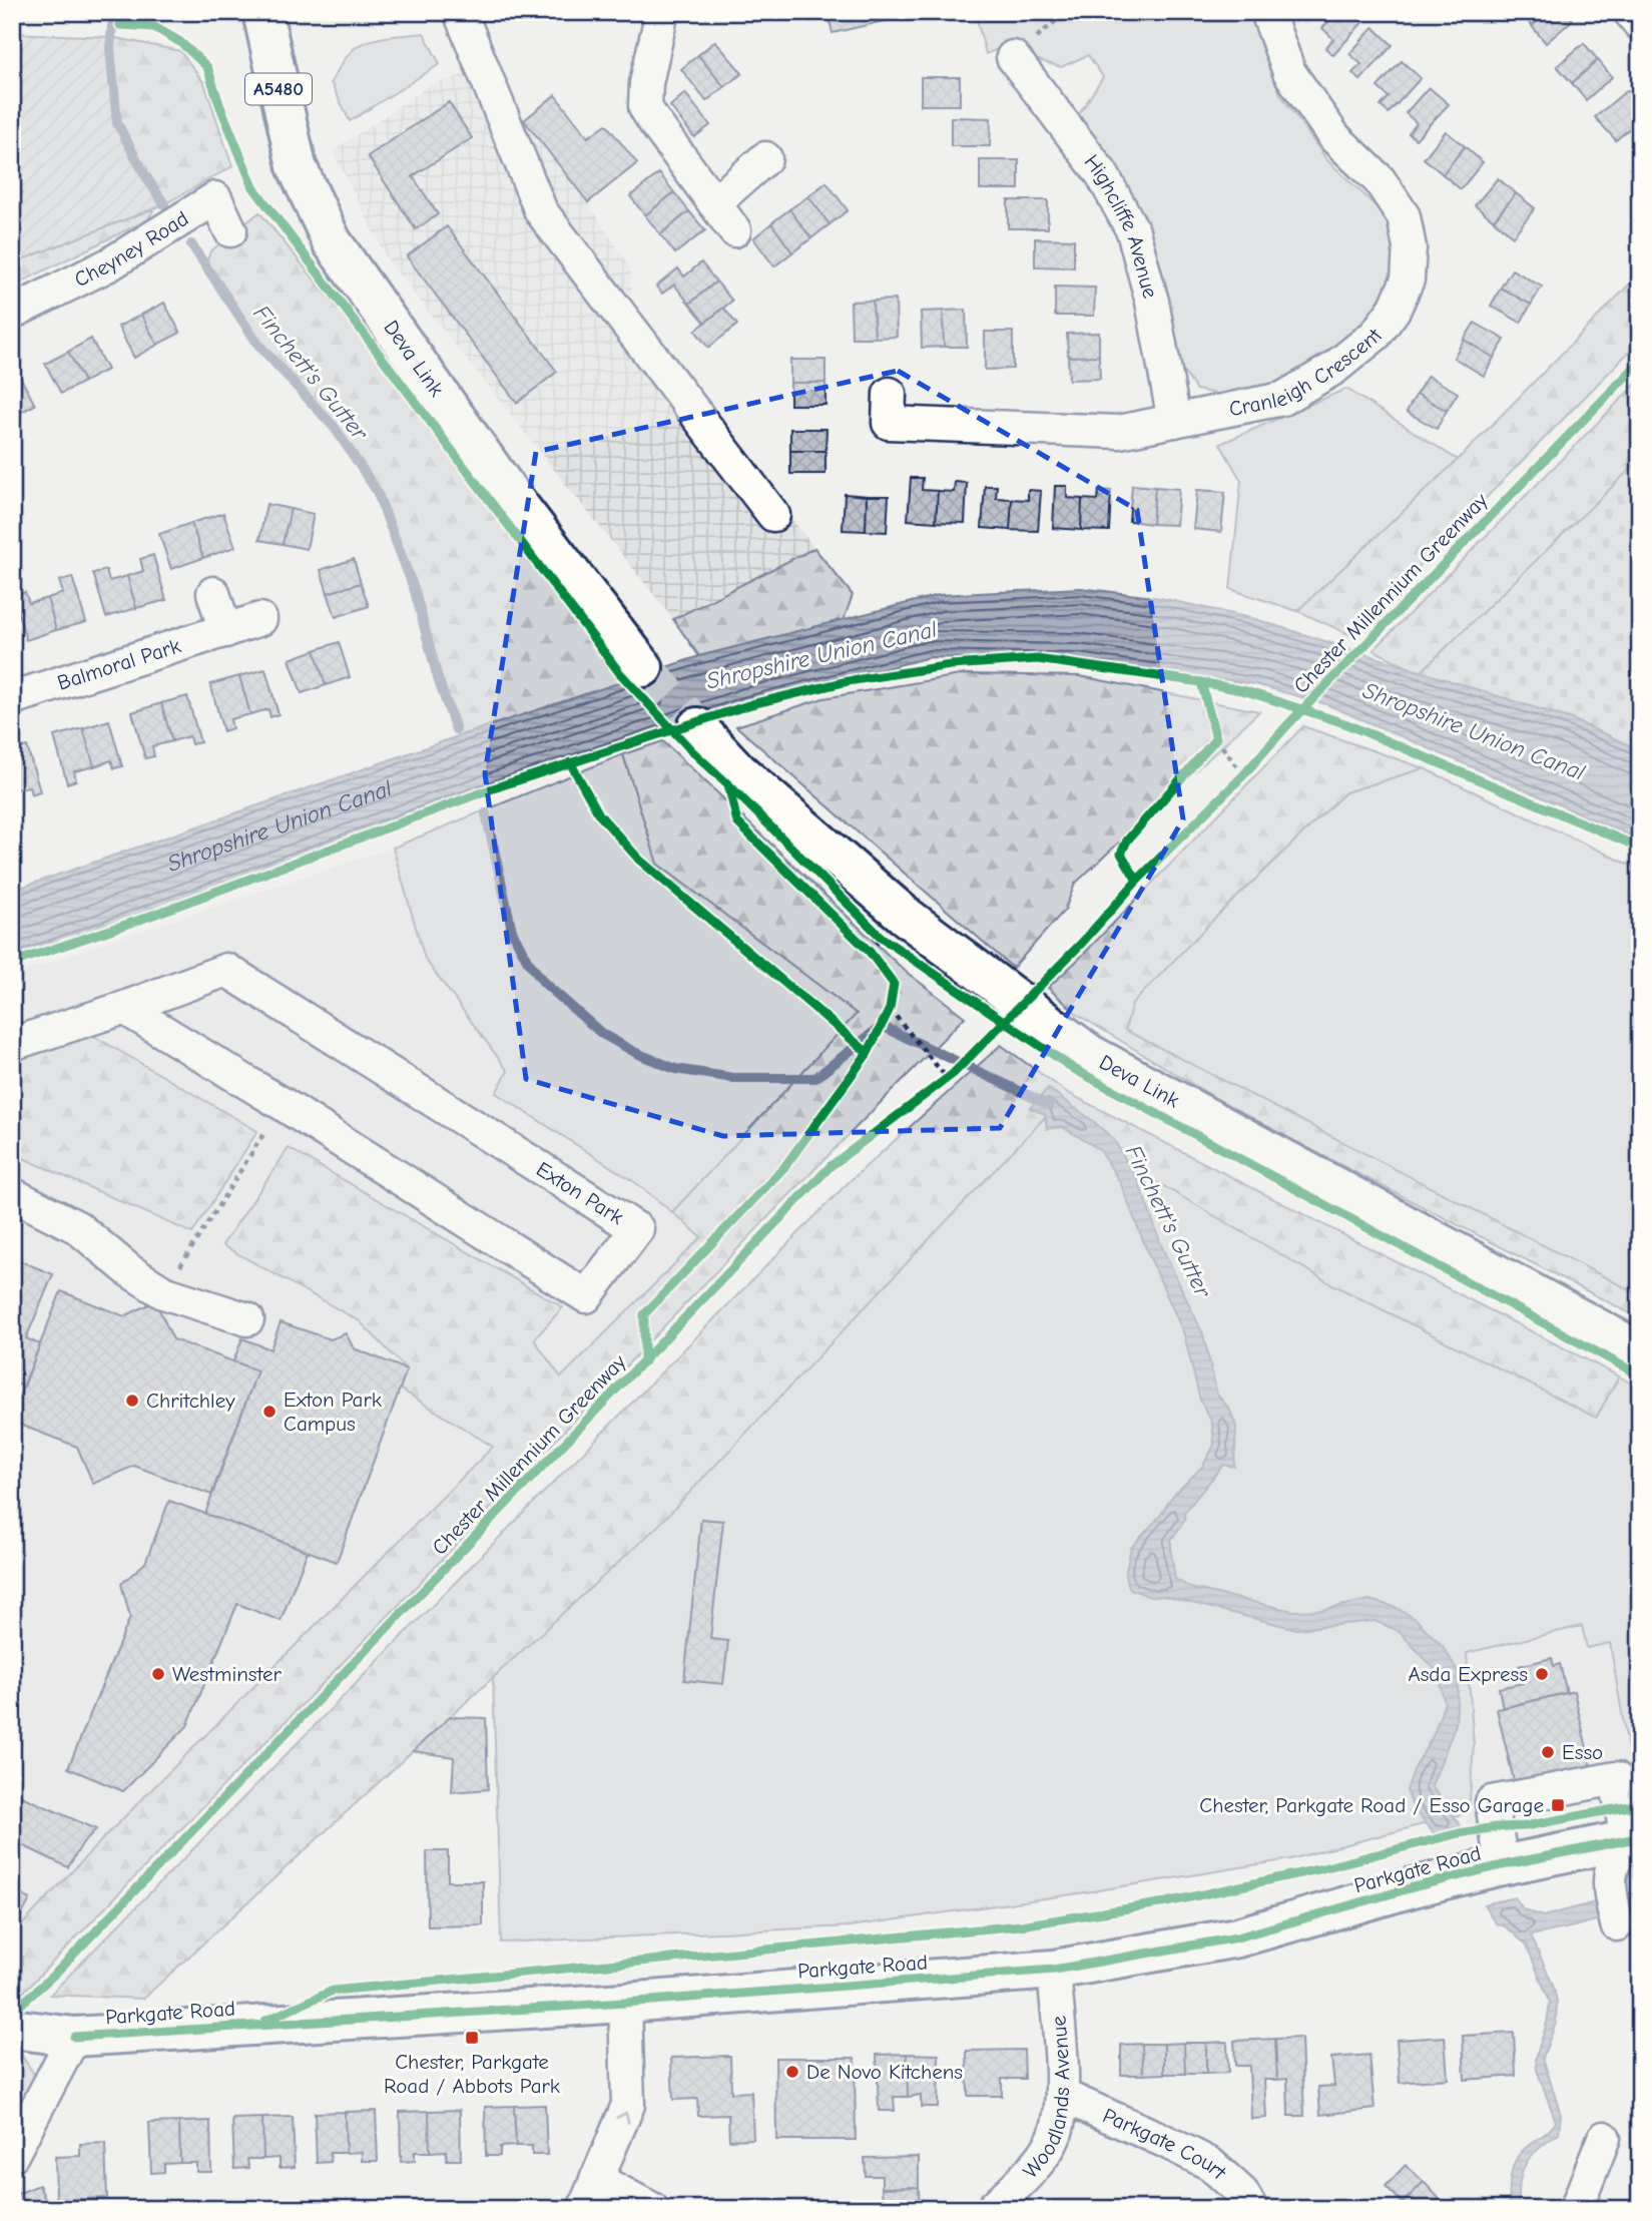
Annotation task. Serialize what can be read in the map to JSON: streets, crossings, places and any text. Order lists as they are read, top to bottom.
{
  "streets": {
    "main road": ["A5480", "Deva Link", "Parkgate Road"],
    "street": [
      "Highcliffe Avenue",
      "Cheyney Road",
      "Cranleigh Crescent",
      "Balmoral Park",
      "Exton Park",
      "Woodlands Avenue",
      "Parkgate Court"
    ],
    "cycle path": ["Chester Millennium Greenway"]
  },
  "crossings": [
    ["Highcliffe Avenue", "Cranleigh Crescent"],
    ["Parkgate Road", "Woodlands Avenue"],
    ["Woodlands Avenue", "Parkgate Court"]
  ],
  "water": ["Finchett's Gutter", "Shropshire Union Canal"],
  "places": {
    "other": [
      "Chritchley",
      "Exton Park Campus",
      "Westminster",
      "Asda Express",
      "Esso",
      "De Novo Kitchens"
    ],
    "transit": ["Chester, Parkgate Road / Esso Garage", "Chester, Parkgate Road / Abbots Park"]
  }
}
